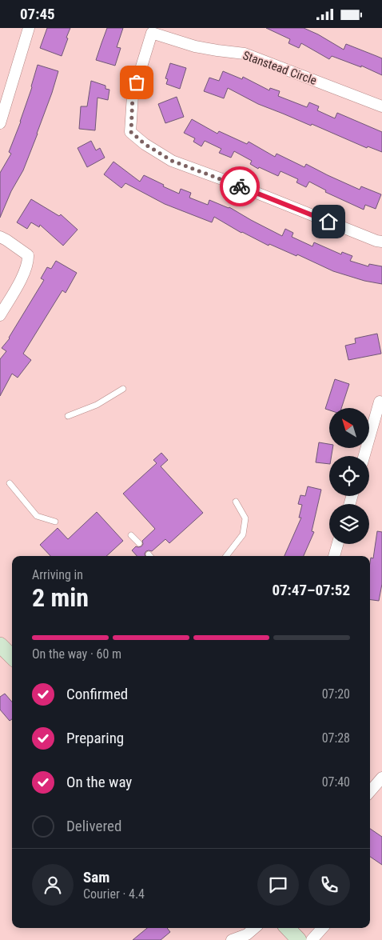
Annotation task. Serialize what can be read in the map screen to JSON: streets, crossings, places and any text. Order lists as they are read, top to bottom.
{
  "streets": {
    "street": ["Stanstead Circle"]
  },
  "north": "top left",
  "page": {
    "status": "07:45",
    "heading": ["2 min", "Arriving in", "07:47–07:52"],
    "panel": ["Sam", "Courier · 4.4"],
    "bar": "On the way · 60 m",
    "list": [
      ["Confirmed", "07:20"],
      ["Preparing", "07:28"],
      ["On the way", "07:40"],
      "Delivered"
    ]
  }
}
